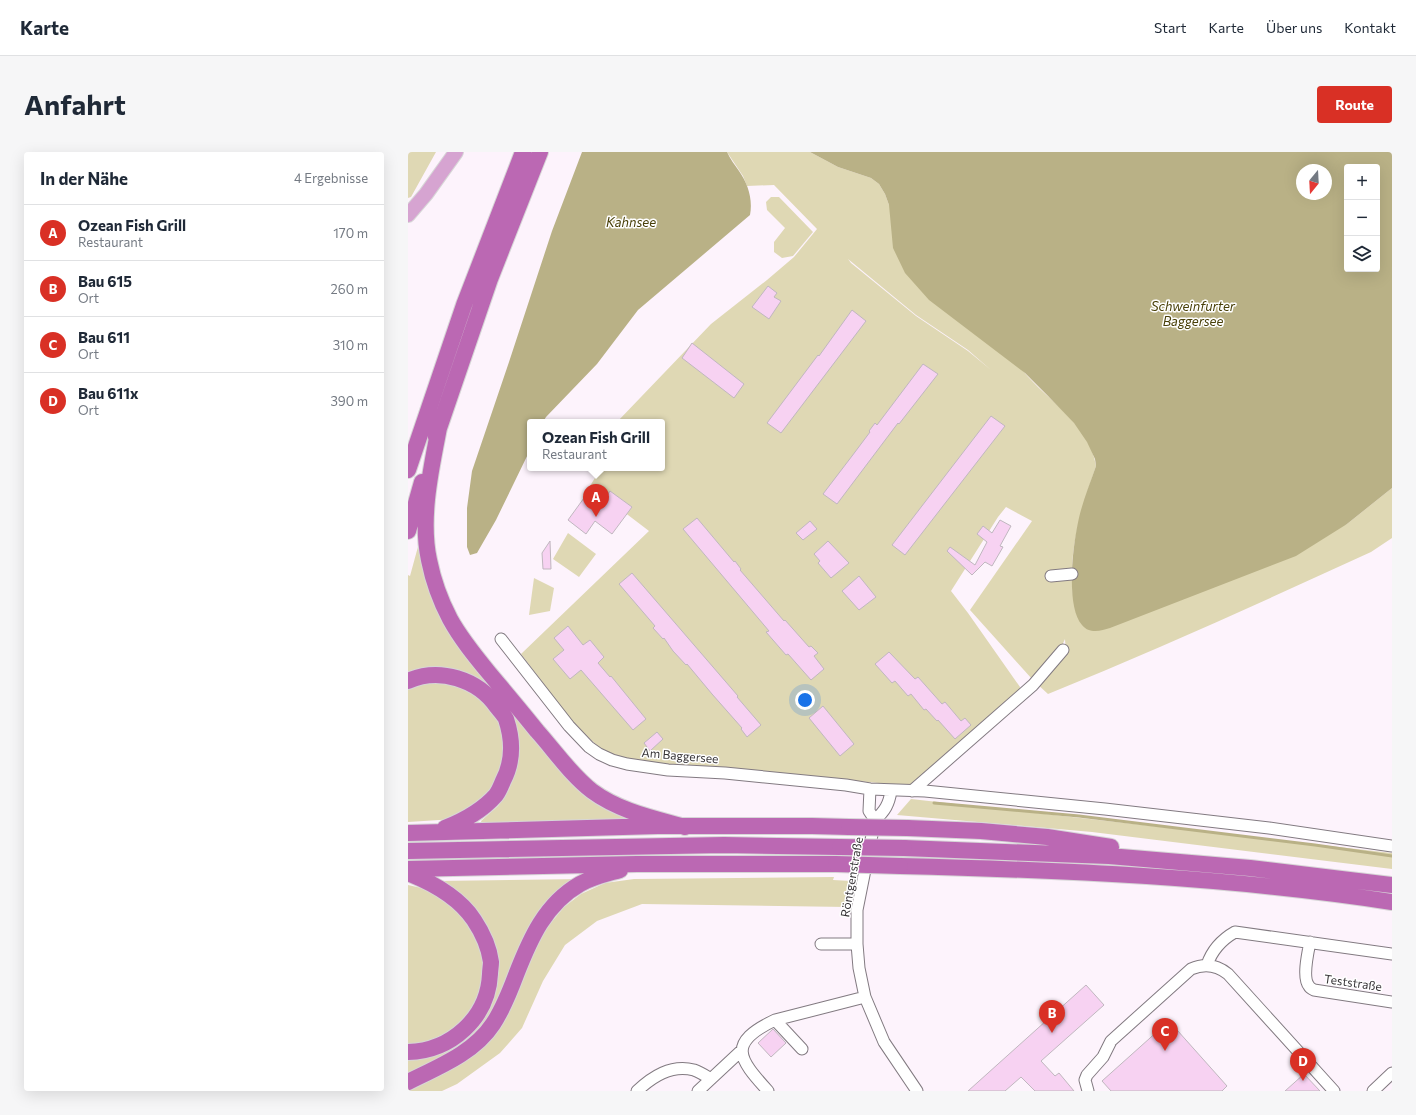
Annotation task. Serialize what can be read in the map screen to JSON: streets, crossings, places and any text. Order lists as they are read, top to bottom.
{
  "streets": {
    "street": ["Am Baggersee", "Röntgenstraße", "Teststraße"]
  },
  "crossings": [
    ["Am Baggersee", "Röntgenstraße"]
  ],
  "water": ["Kahnsee", "Schweinfurter Baggersee"],
  "north": "bottom",
  "page": {
    "header": "Karte",
    "nav": [
      "Start",
      "Karte",
      "Über uns",
      "Kontakt"
    ],
    "buttons": "Route",
    "title": "Anfahrt",
    "heading": ["In der Nähe", "4 Ergebnisse"],
    "map_buttons": ["+", "−"],
    "list": [
      {
        "mark": "A",
        "name": "Ozean Fish Grill",
        "note": "Restaurant",
        "value": "170 m"
      },
      {
        "mark": "B",
        "name": "Bau 615",
        "note": "Ort",
        "value": "260 m"
      },
      {
        "mark": "C",
        "name": "Bau 611",
        "note": "Ort",
        "value": "310 m"
      },
      {
        "mark": "D",
        "name": "Bau 611x",
        "note": "Ort",
        "value": "390 m"
      }
    ],
    "popup": ["Ozean Fish Grill", "Restaurant"],
    "pins": [
      "A",
      "B",
      "C",
      "D"
    ]
  }
}
